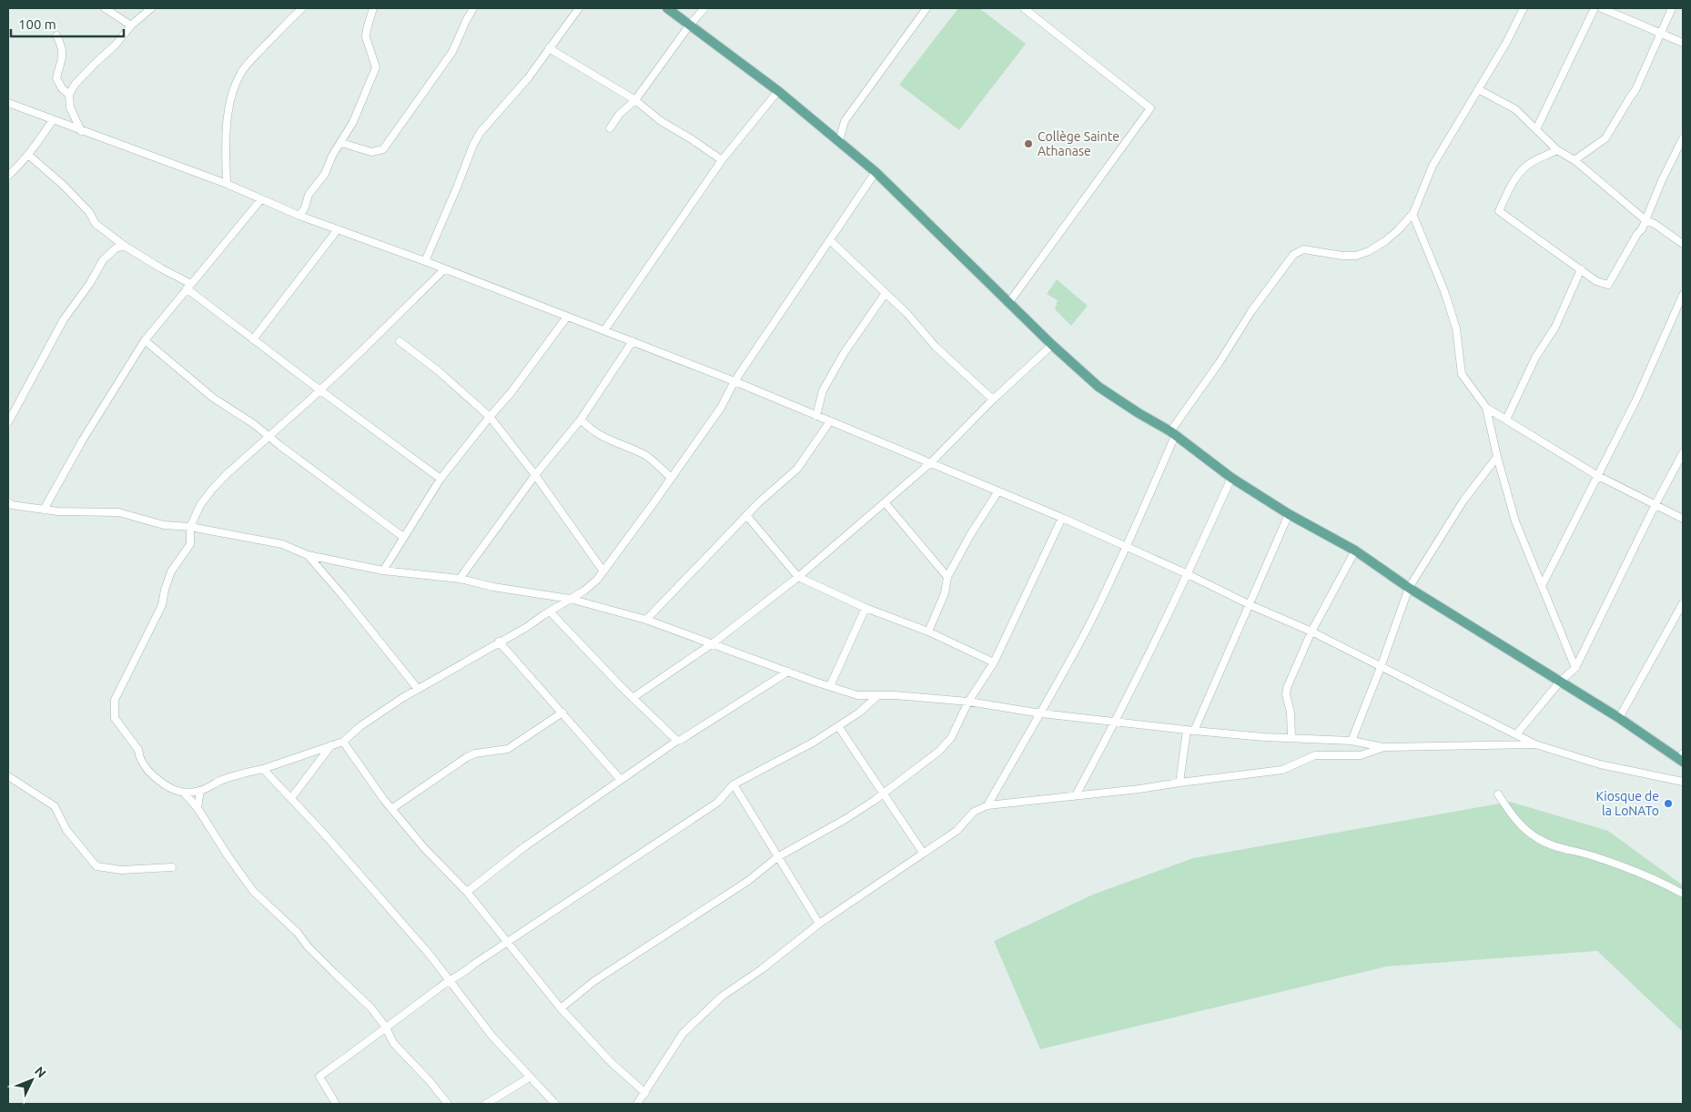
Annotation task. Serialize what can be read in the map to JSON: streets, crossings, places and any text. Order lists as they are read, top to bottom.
{
  "places": ["Collège Sainte Athanase", "Kiosque de la LoNATo"],
  "scale_bar": "100 m",
  "north": "top right"
}
